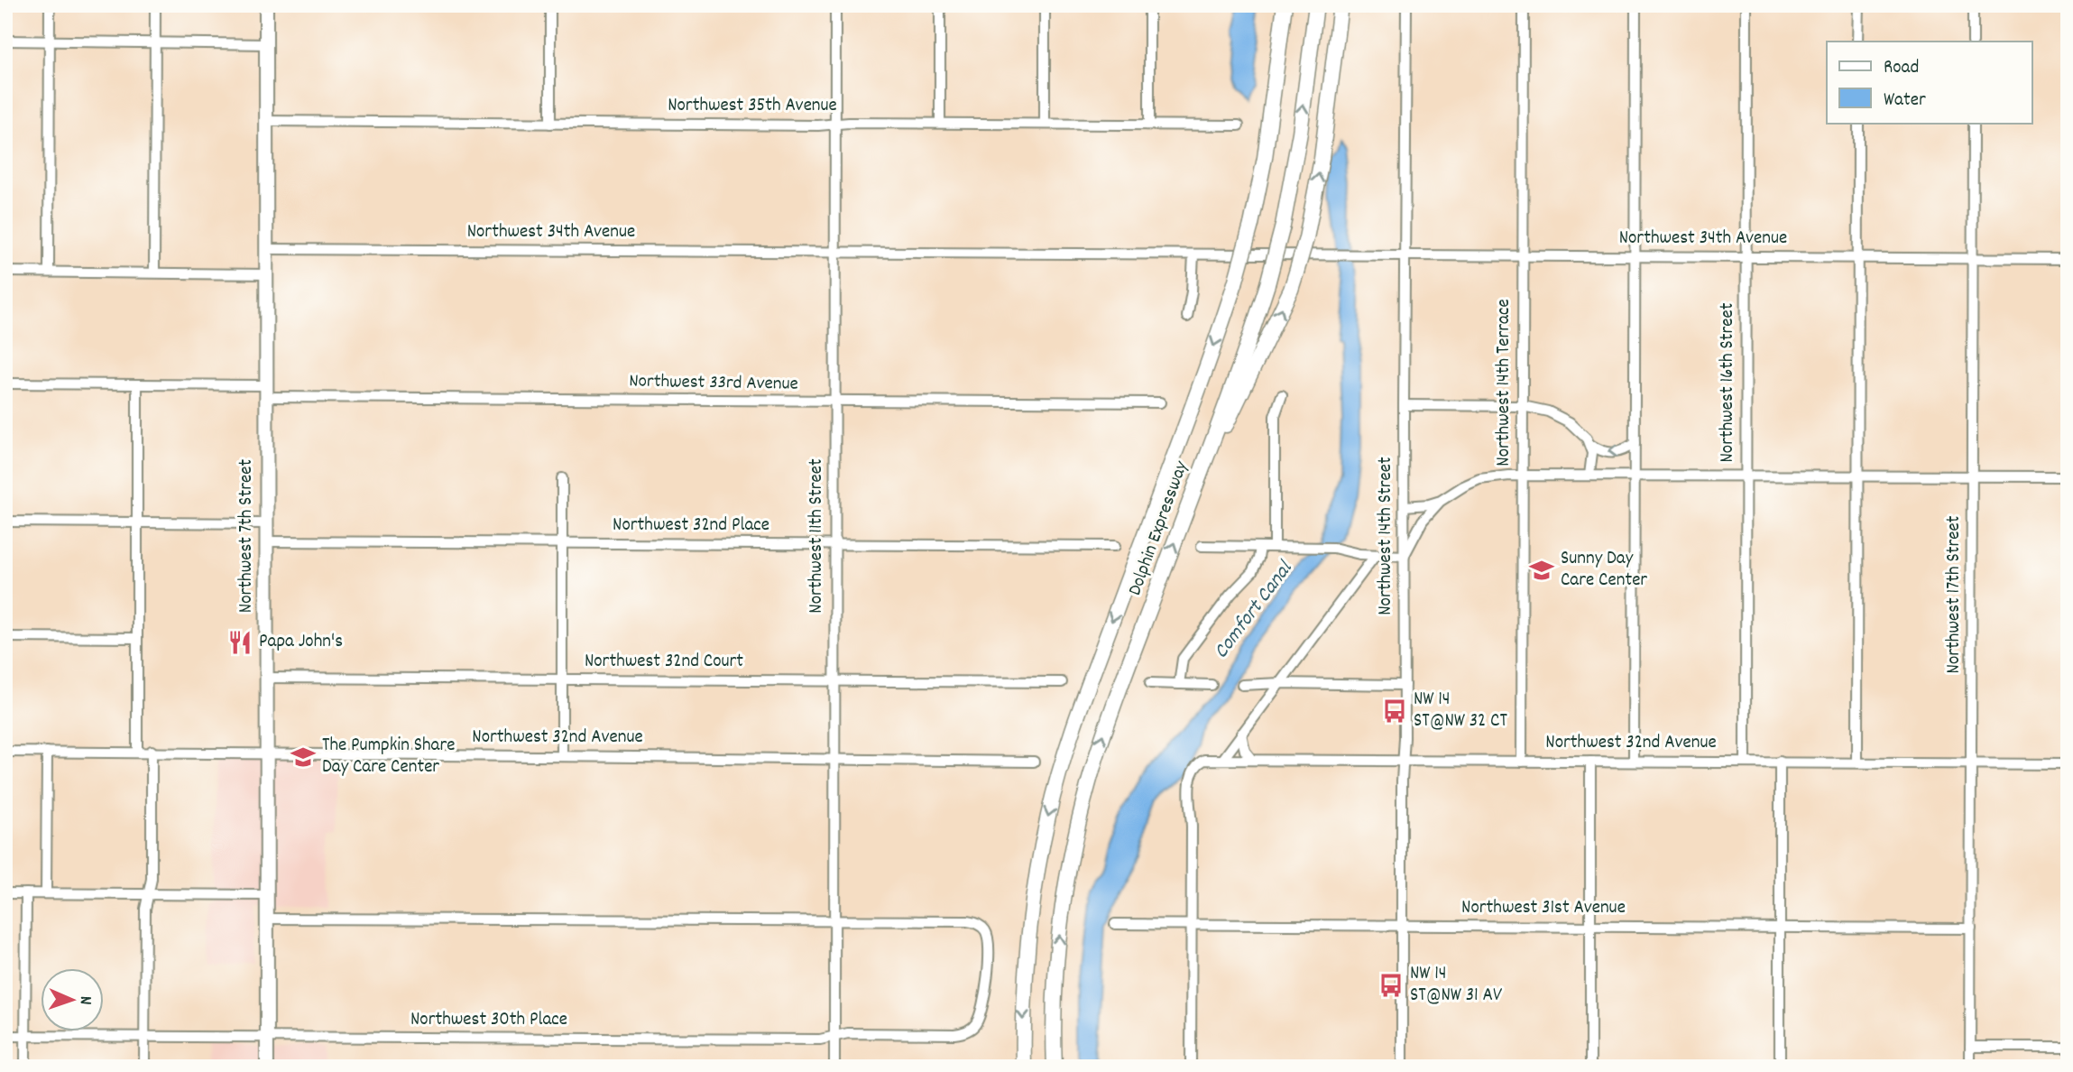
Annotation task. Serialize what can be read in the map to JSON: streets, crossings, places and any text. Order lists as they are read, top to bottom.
{
  "streets": {
    "highway": ["Dolphin Expressway"],
    "main road": ["Northwest 7th Street"],
    "street": [
      "Northwest 35th Avenue",
      "Northwest 34th Avenue",
      "Northwest 14th Terrace",
      "Northwest 16th Street",
      "Northwest 33rd Avenue",
      "Northwest 32nd Place",
      "Northwest 11th Street",
      "Northwest 14th Street",
      "Northwest 17th Street",
      "Northwest 32nd Court",
      "Northwest 32nd Avenue",
      "Northwest 31st Avenue",
      "Northwest 30th Place"
    ]
  },
  "crossings": [
    ["Northwest 35th Avenue", "Northwest 7th Street"],
    ["Northwest 35th Avenue", "Northwest 11th Street"],
    ["Northwest 34th Avenue", "Northwest 14th Terrace"],
    ["Northwest 34th Avenue", "Northwest 16th Street"],
    ["Northwest 34th Avenue", "Northwest 7th Street"],
    ["Northwest 34th Avenue", "Northwest 11th Street"],
    ["Northwest 34th Avenue", "Northwest 14th Street"],
    ["Northwest 34th Avenue", "Northwest 17th Street"],
    ["Northwest 14th Terrace", "Northwest 32nd Avenue"],
    ["Northwest 16th Street", "Northwest 32nd Avenue"],
    ["Northwest 33rd Avenue", "Northwest 7th Street"],
    ["Northwest 33rd Avenue", "Northwest 11th Street"],
    ["Northwest 32nd Place", "Northwest 7th Street"],
    ["Northwest 32nd Place", "Northwest 11th Street"],
    ["Northwest 7th Street", "Northwest 32nd Court"],
    ["Northwest 7th Street", "Northwest 32nd Avenue"],
    ["Northwest 7th Street", "Northwest 30th Place"],
    ["Northwest 11th Street", "Northwest 32nd Court"],
    ["Northwest 11th Street", "Northwest 32nd Avenue"],
    ["Northwest 11th Street", "Northwest 30th Place"],
    ["Northwest 14th Street", "Northwest 32nd Avenue"],
    ["Northwest 14th Street", "Northwest 31st Avenue"],
    ["Northwest 17th Street", "Northwest 32nd Avenue"],
    ["Northwest 17th Street", "Northwest 31st Avenue"],
    ["Northwest 32nd Avenue", "Northwest 31st Avenue"]
  ],
  "water": ["Comfort Canal"],
  "places": {
    "school or university": ["Sunny Day Care Center", "The Pumpkin Share Day Care Center"],
    "restaurant": ["Papa John's"],
    "bus stop": ["NW 14 ST@NW 32 CT", "NW 14 ST@NW 31 AV"]
  },
  "legend": ["Road", "Water"],
  "north": "right"
}
